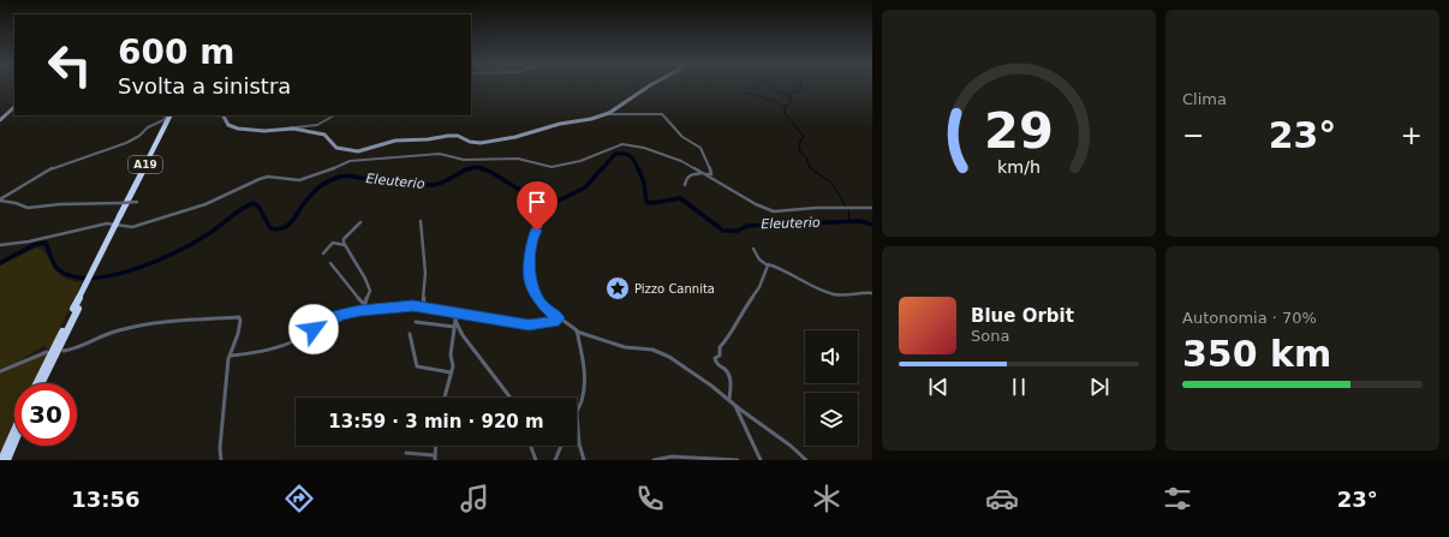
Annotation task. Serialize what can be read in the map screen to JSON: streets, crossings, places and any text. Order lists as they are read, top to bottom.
{
  "streets": {
    "highway": ["A19"]
  },
  "water": ["Eleuterio"],
  "places": {
    "place": ["Pizzo Cannita"]
  },
  "page": {
    "tile": [
      "Clima",
      ["Autonomia · 70%", "350 km"]
    ],
    "turn": ["600 m", "Svolta a sinistra"],
    "heat": ["−", "23°", "+"],
    "song": ["Blue Orbit", "Sona"],
    "limit": "30",
    "trip": "13:59 · 3 min · 920 m",
    "tabs": ["13:56", "23°"],
    "gauge": ["29", "km/h"]
  }
}
